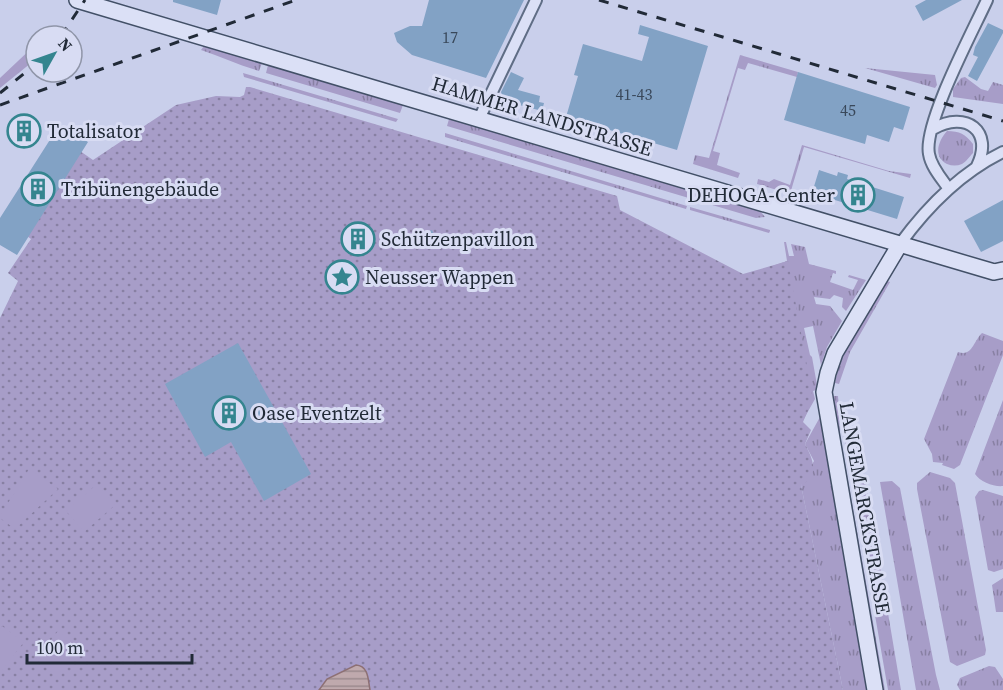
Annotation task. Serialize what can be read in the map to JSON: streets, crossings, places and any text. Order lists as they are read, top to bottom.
{
  "streets": {
    "main road": ["HAMMER LANDSTRASSE", "LANGEMARCKSTRASSE"]
  },
  "crossings": [
    ["HAMMER LANDSTRASSE", "LANGEMARCKSTRASSE"]
  ],
  "places": {
    "building": [
      "Totalisator",
      "Tribünengebäude",
      "DEHOGA-Center",
      "Schützenpavillon",
      "Oase Eventzelt"
    ],
    "place": ["Neusser Wappen"]
  },
  "house_numbers": ["17", "41-43", "45"],
  "scale_bar": "100 m",
  "north": "top right"
}
